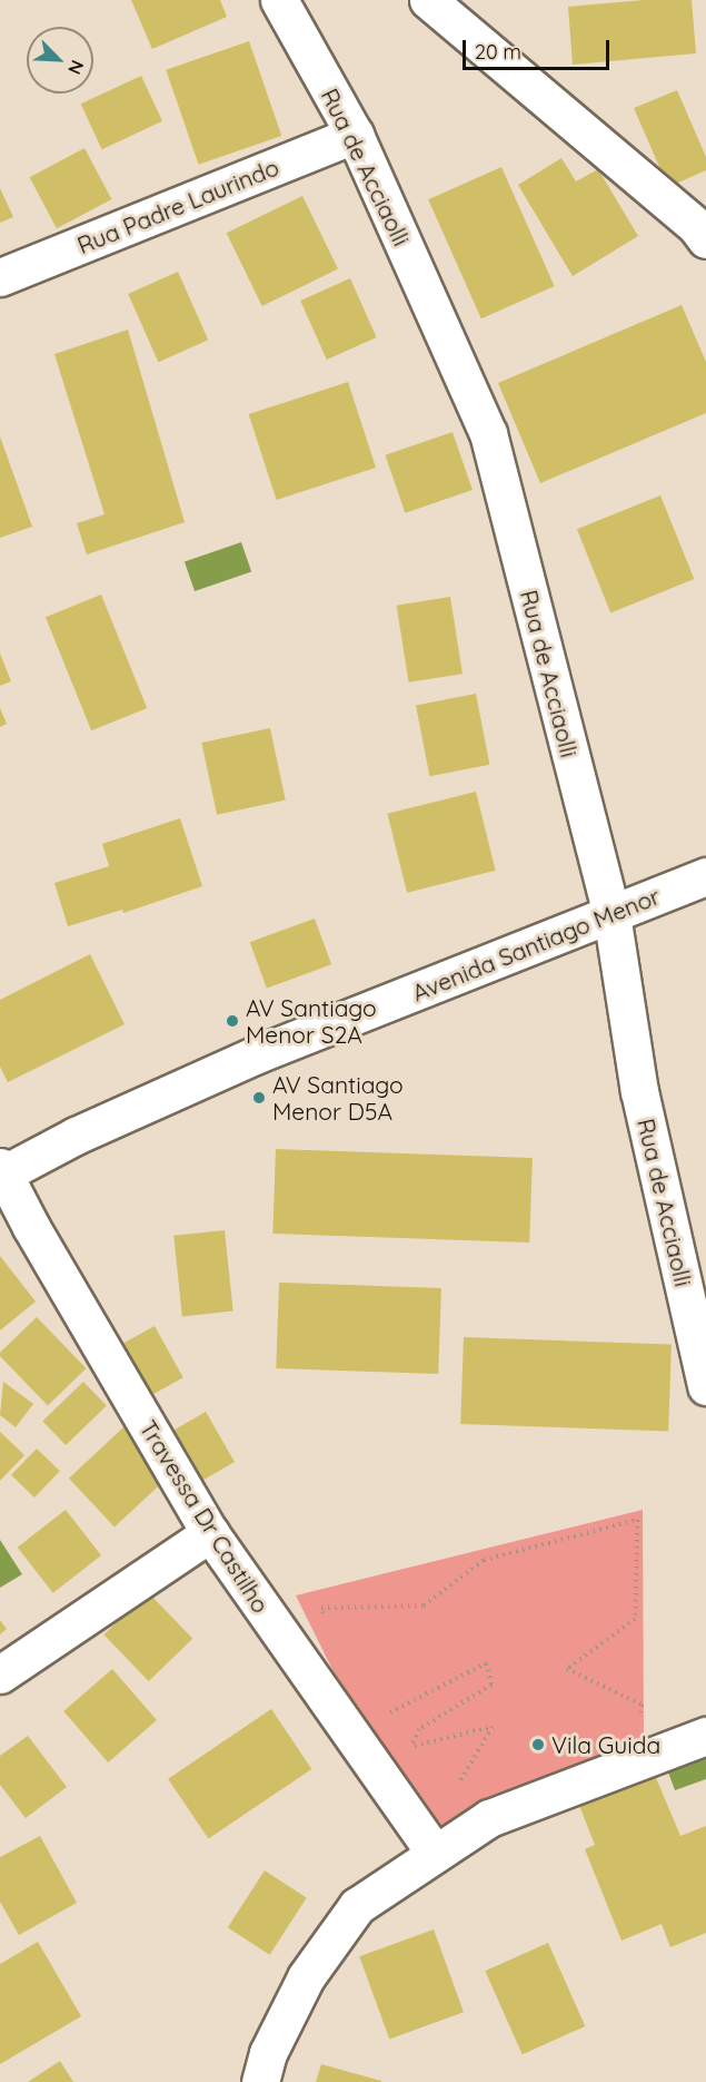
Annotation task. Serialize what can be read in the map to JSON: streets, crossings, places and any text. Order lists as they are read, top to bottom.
{
  "streets": {
    "street": [
      "Rua de Acciaolli",
      "Rua Padre Laurindo",
      "Avenida Santiago Menor",
      "Travessa Dr Castilho"
    ]
  },
  "crossings": [
    ["Rua de Acciaolli", "Rua Padre Laurindo"],
    ["Rua de Acciaolli", "Avenida Santiago Menor"],
    ["Avenida Santiago Menor", "Travessa Dr Castilho"]
  ],
  "places": ["AV Santiago Menor S2A", "AV Santiago Menor D5A", "Vila Guida"],
  "scale_bar": "20 m",
  "north": "bottom right"
}
